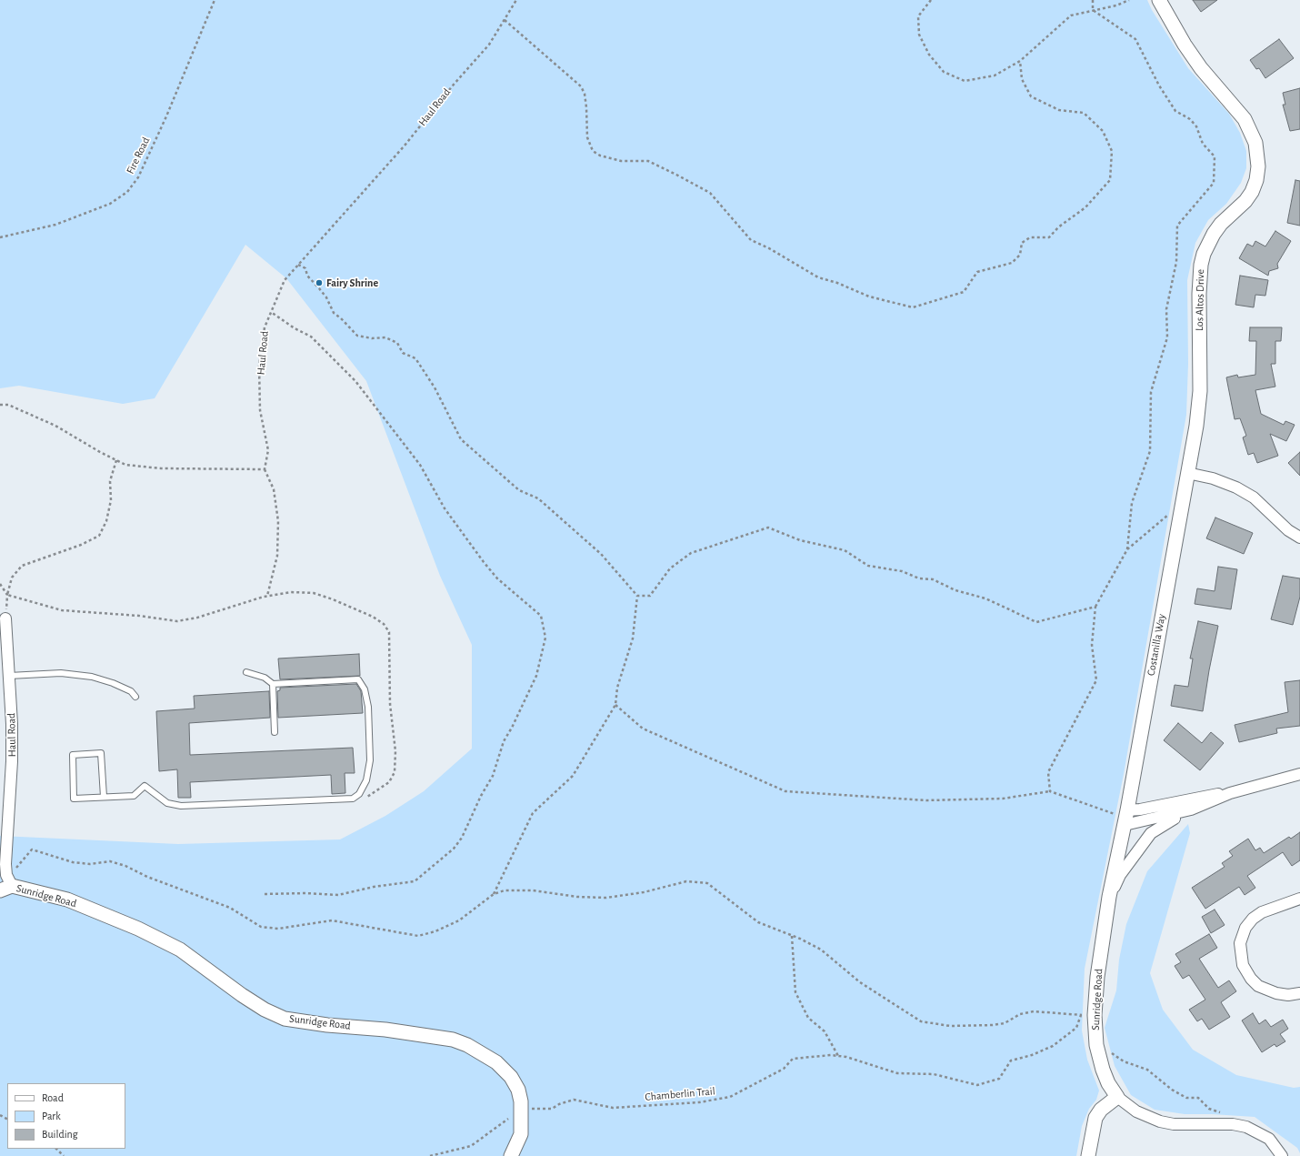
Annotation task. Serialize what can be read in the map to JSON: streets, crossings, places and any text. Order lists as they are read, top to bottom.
{
  "streets": {
    "street": [
      "Haul Road",
      "Los Altos Drive",
      "Costanilla Way",
      "Sunridge Road"
    ],
    "path": ["Fire Road", "Chamberlin Trail"]
  },
  "crossings": [
    ["Haul Road", "Sunridge Road"],
    ["Los Altos Drive", "Costanilla Way"],
    ["Costanilla Way", "Sunridge Road"],
    ["Sunridge Road", "Chamberlin Trail"]
  ],
  "places": ["Fairy Shrine"],
  "legend": ["Road", "Park", "Building"]
}
